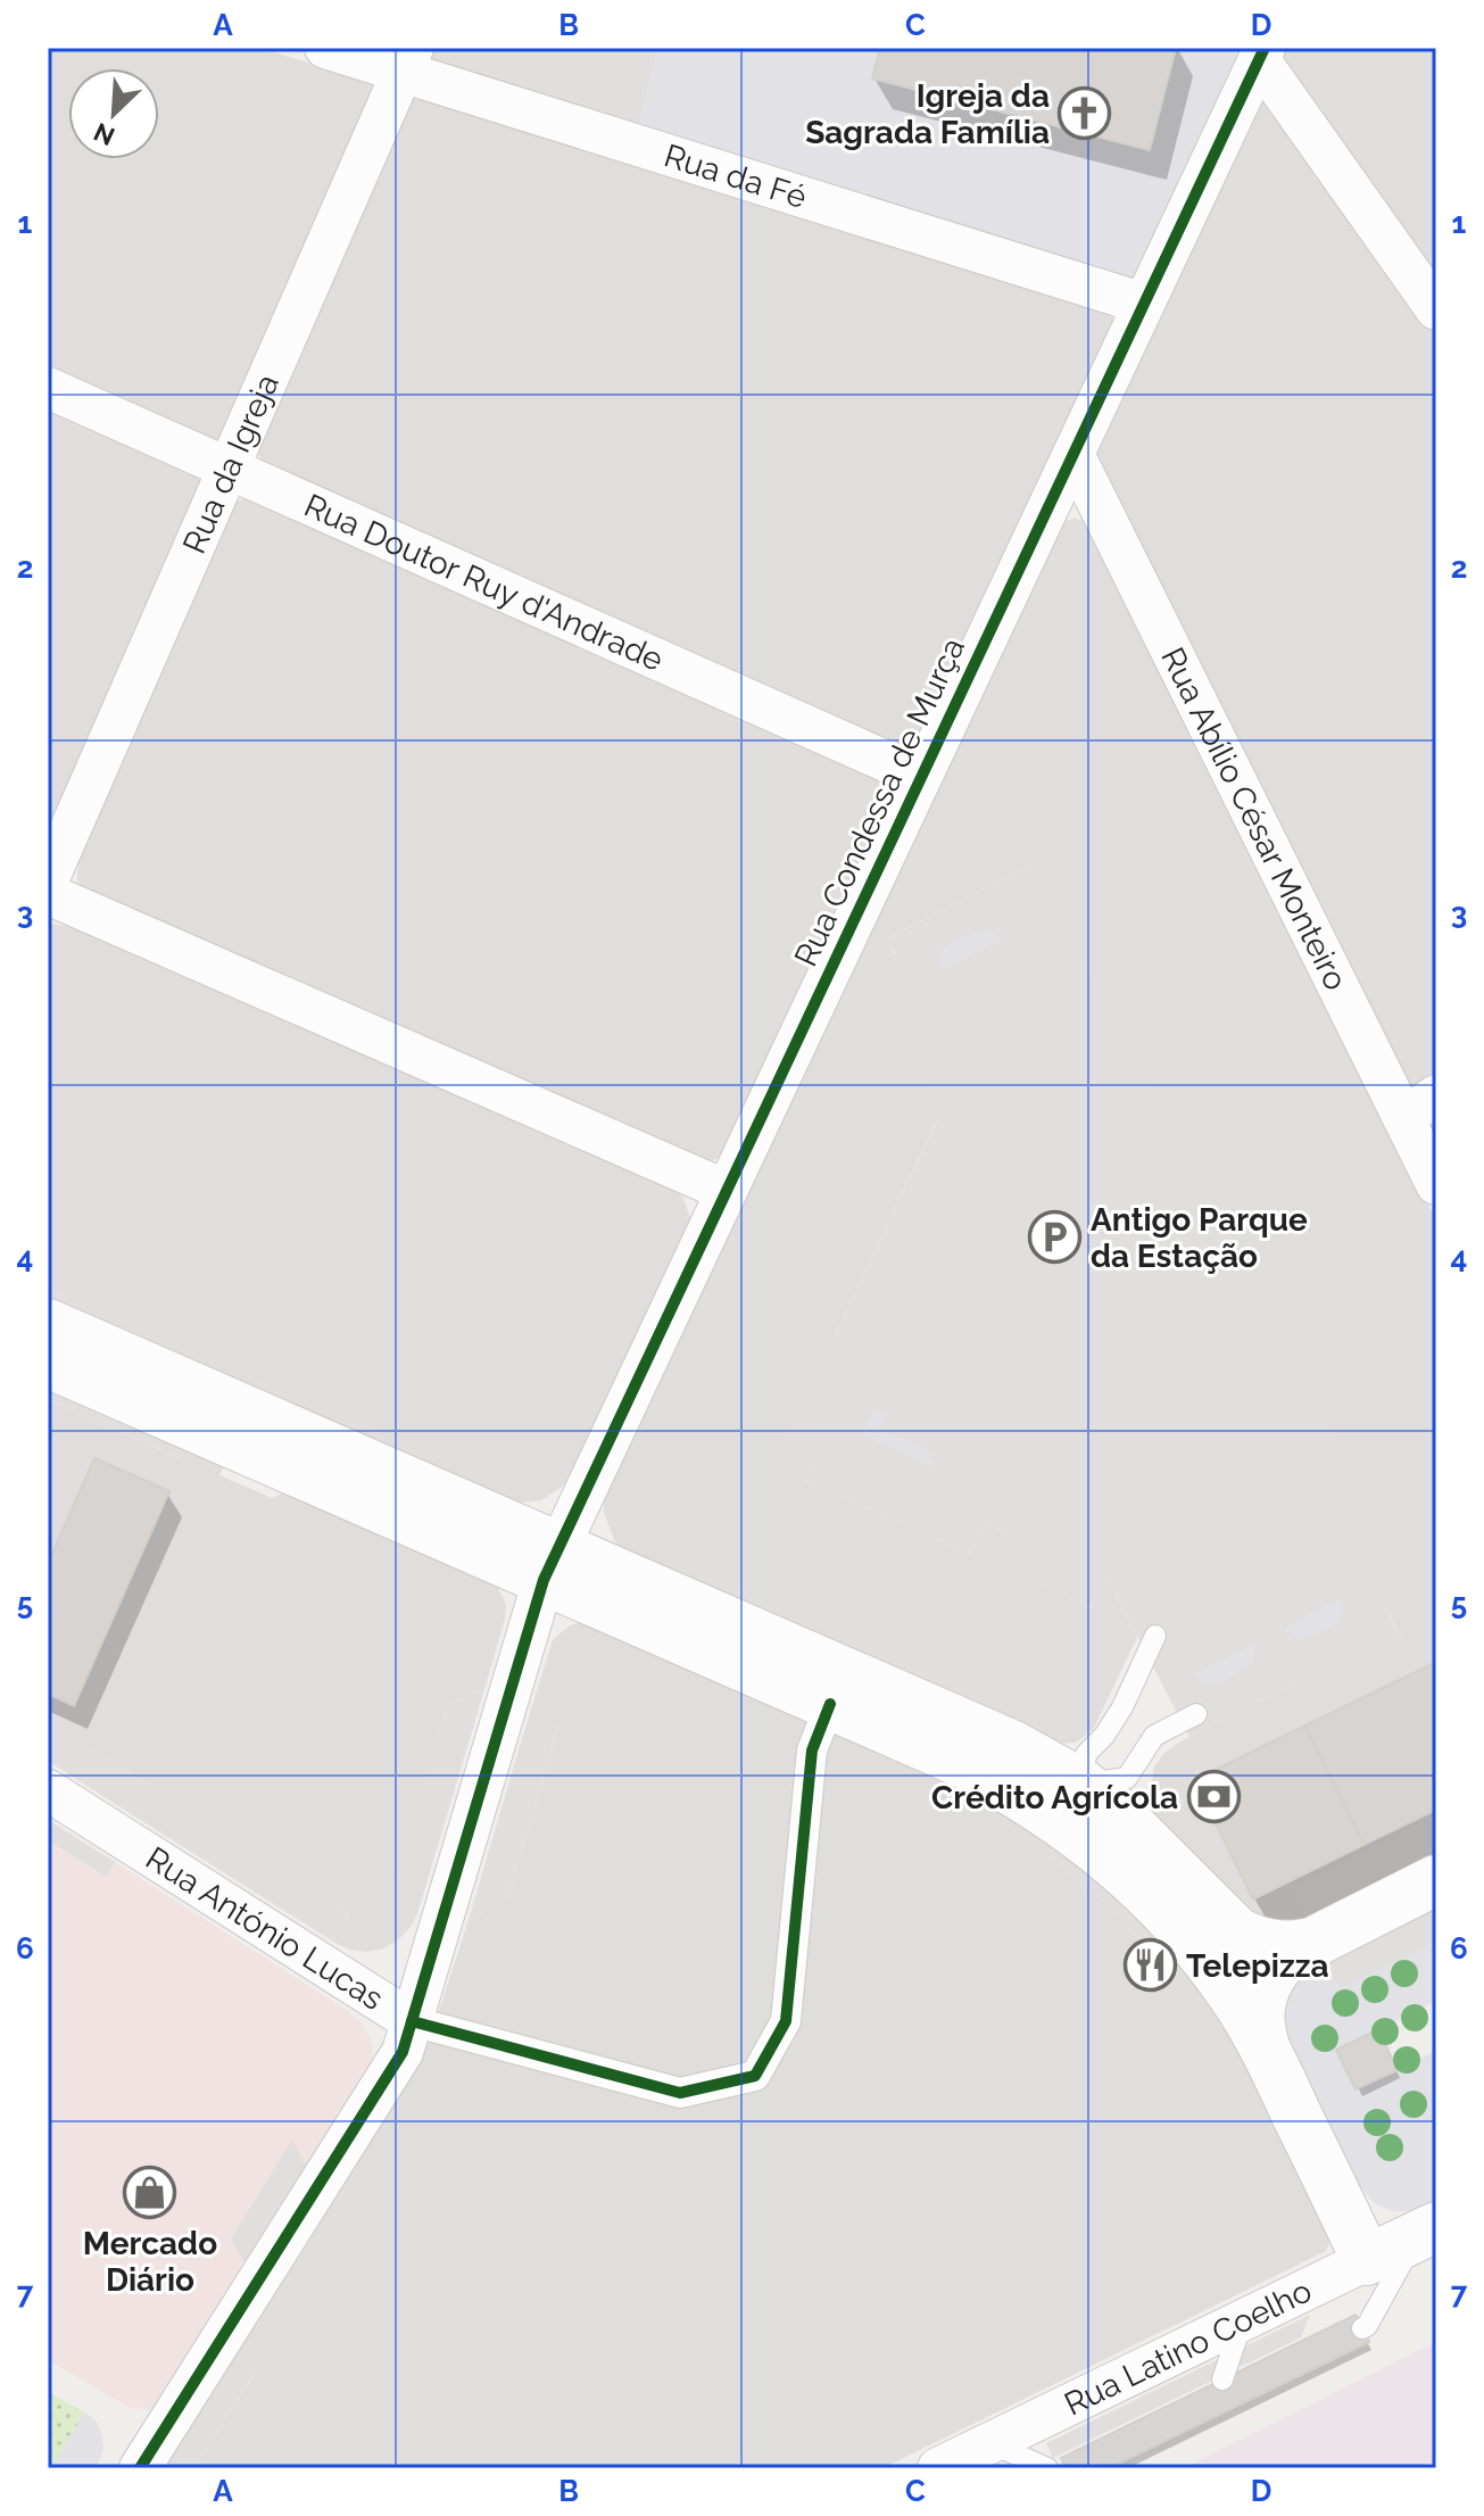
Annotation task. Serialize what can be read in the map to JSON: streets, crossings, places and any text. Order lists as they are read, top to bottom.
{
  "streets": {
    "street": [
      "Rua da Fé",
      "Rua da Igreja",
      "Rua Doutor Ruy d'Andrade",
      "Rua Condessa de Murça",
      "Rua Abílio César Monteiro",
      "Rua António Lucas",
      "Rua Latino Coelho"
    ]
  },
  "crossings": [
    ["Rua da Fé", "Rua da Igreja"],
    ["Rua da Fé", "Rua Condessa de Murça"],
    ["Rua da Igreja", "Rua Doutor Ruy d'Andrade"],
    ["Rua Doutor Ruy d'Andrade", "Rua Condessa de Murça"],
    ["Rua Condessa de Murça", "Rua Abílio César Monteiro"],
    ["Rua Condessa de Murça", "Rua António Lucas"]
  ],
  "places": {
    "church": ["Igreja da Sagrada Família"],
    "parking": ["Antigo Parque da Estação"],
    "bank": ["Crédito Agrícola"],
    "restaurant": ["Telepizza"],
    "shop": ["Mercado Diário"]
  },
  "north": "bottom left",
  "grid": {
    "columns": [
      "A",
      "B",
      "C",
      "D"
    ],
    "rows": [
      "1",
      "2",
      "3",
      "4",
      "5",
      "6",
      "7"
    ]
  }
}
